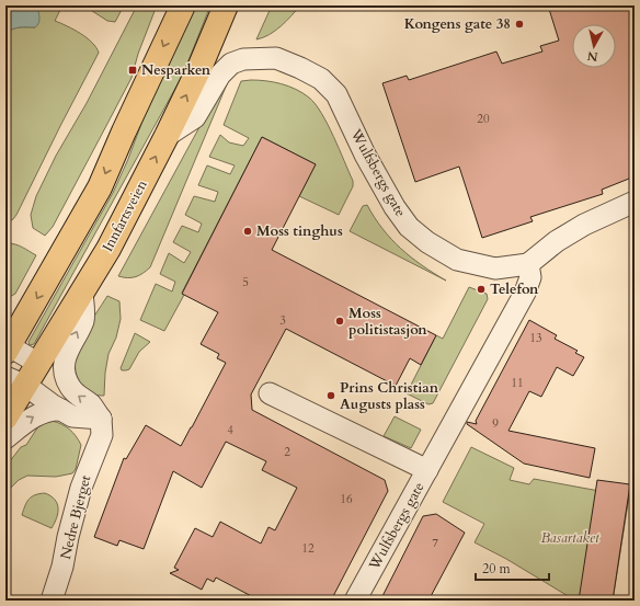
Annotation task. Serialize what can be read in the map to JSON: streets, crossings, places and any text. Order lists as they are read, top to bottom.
{
  "streets": {
    "highway": ["Innfartsveien"],
    "street": ["Wulfsbergs gate", "Nedre Bjerget"]
  },
  "crossings": [
    ["Wulfsbergs gate", "Innfartsveien"]
  ],
  "parks": ["Basartaket"],
  "places": {
    "other": [
      "Kongens gate 38",
      "Moss tinghus",
      "Telefon",
      "Moss politistasjon",
      "Prins Christian Augusts plass"
    ],
    "transit": ["Nesparken"]
  },
  "house_numbers": [
    "20",
    "5",
    "3",
    "13",
    "11",
    "9",
    "4",
    "2",
    "16",
    "7",
    "12"
  ],
  "scale_bar": "20 m",
  "north": "bottom"
}
